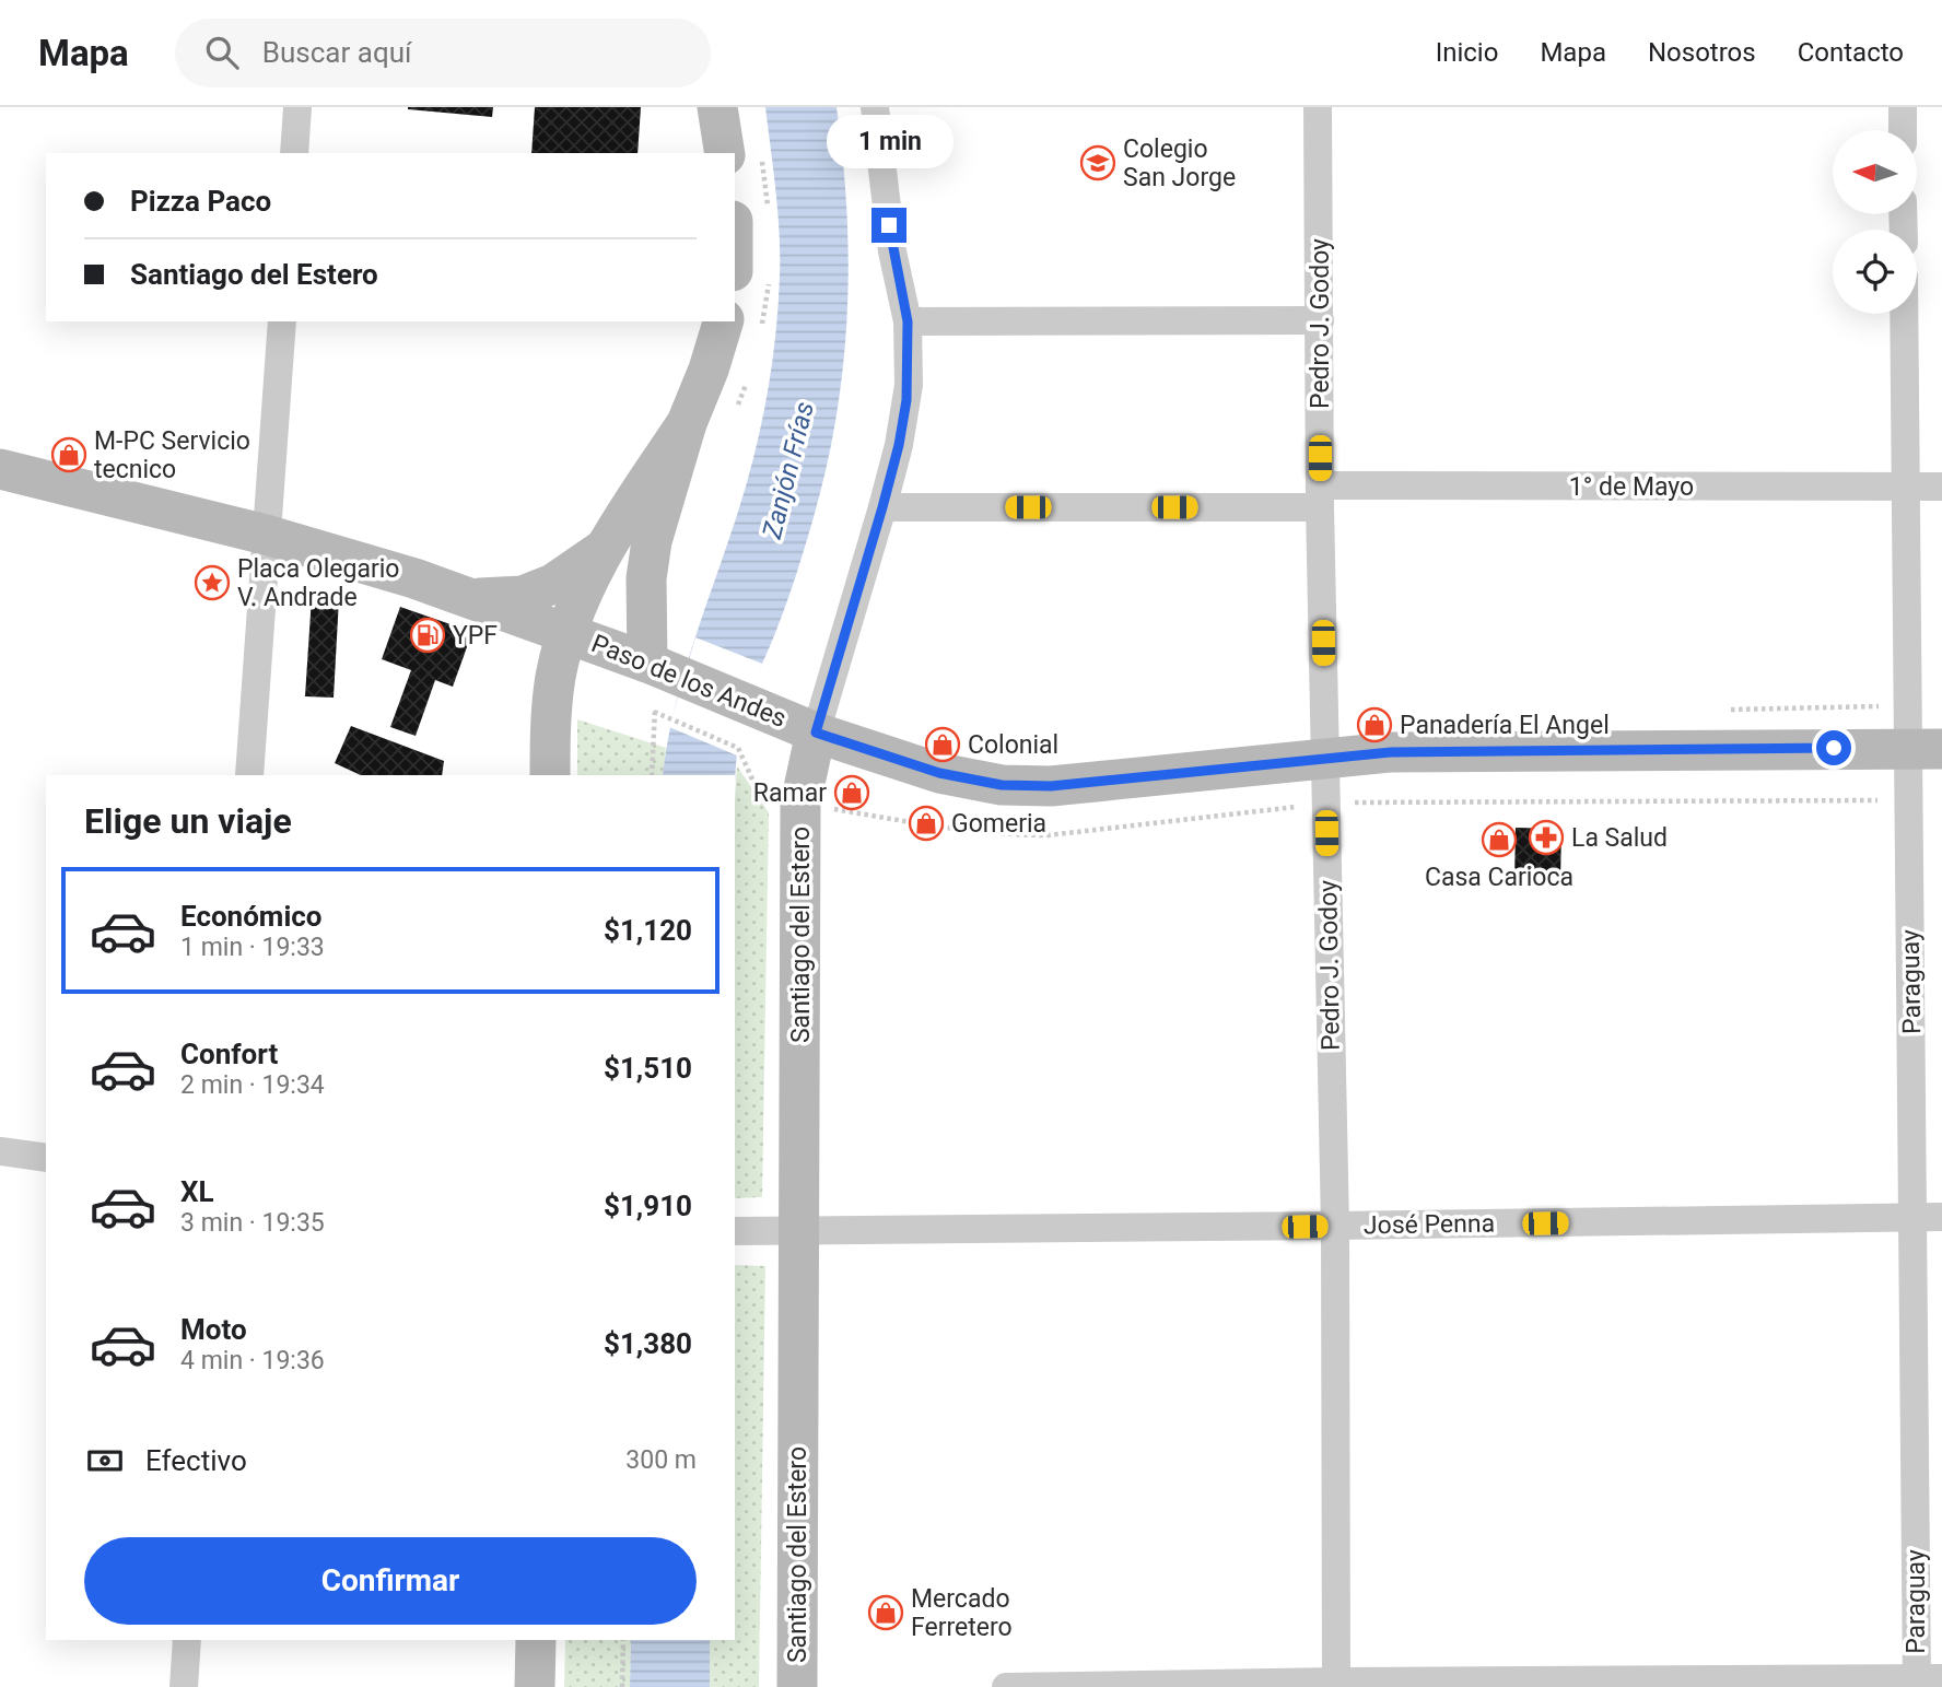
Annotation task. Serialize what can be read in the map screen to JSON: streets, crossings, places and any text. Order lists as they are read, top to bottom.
{
  "streets": {
    "main road": ["Paso de los Andes", "Santiago del Estero"],
    "street": [
      "Pedro J. Godoy",
      "1° de Mayo",
      "Paraguay",
      "José Penna"
    ]
  },
  "crossings": [
    ["Pedro J. Godoy", "1° de Mayo"],
    ["Pedro J. Godoy", "Paso de los Andes"],
    ["Pedro J. Godoy", "José Penna"],
    ["1° de Mayo", "Santiago del Estero"],
    ["1° de Mayo", "Paraguay"],
    ["Paso de los Andes", "Santiago del Estero"],
    ["Paso de los Andes", "Paraguay"],
    ["Santiago del Estero", "José Penna"],
    ["Paraguay", "José Penna"]
  ],
  "water": ["Zanjón Frías"],
  "places": {
    "school or university": ["Colegio San Jorge"],
    "shop": [
      "M-PC Servicio tecnico",
      "Panadería El Angel",
      "Colonial",
      "Ramar",
      "Gomeria",
      "Casa Carioca",
      "Mercado Ferretero"
    ],
    "place": ["Placa Olegario V. Andrade"],
    "fuel station": ["YPF"],
    "pharmacy": ["La Salud"]
  },
  "north": "left",
  "page": {
    "header": "Mapa",
    "search": "Buscar aquí",
    "nav": [
      "Inicio",
      "Mapa",
      "Nosotros",
      "Contacto"
    ],
    "bubble": "1 min",
    "banner": ["Pizza Paco", "Santiago del Estero"],
    "heading": "Elige un viaje",
    "list": [
      {
        "name": "Económico",
        "note": "1 min · 19:33",
        "value": "$1,120"
      },
      {
        "name": "Confort",
        "note": "2 min · 19:34",
        "value": "$1,510"
      },
      {
        "name": "XL",
        "note": "3 min · 19:35",
        "value": "$1,910"
      },
      {
        "name": "Moto",
        "note": "4 min · 19:36",
        "value": "$1,380"
      }
    ],
    "pay": ["Efectivo", "300 m"],
    "buttons": "Confirmar"
  }
}
